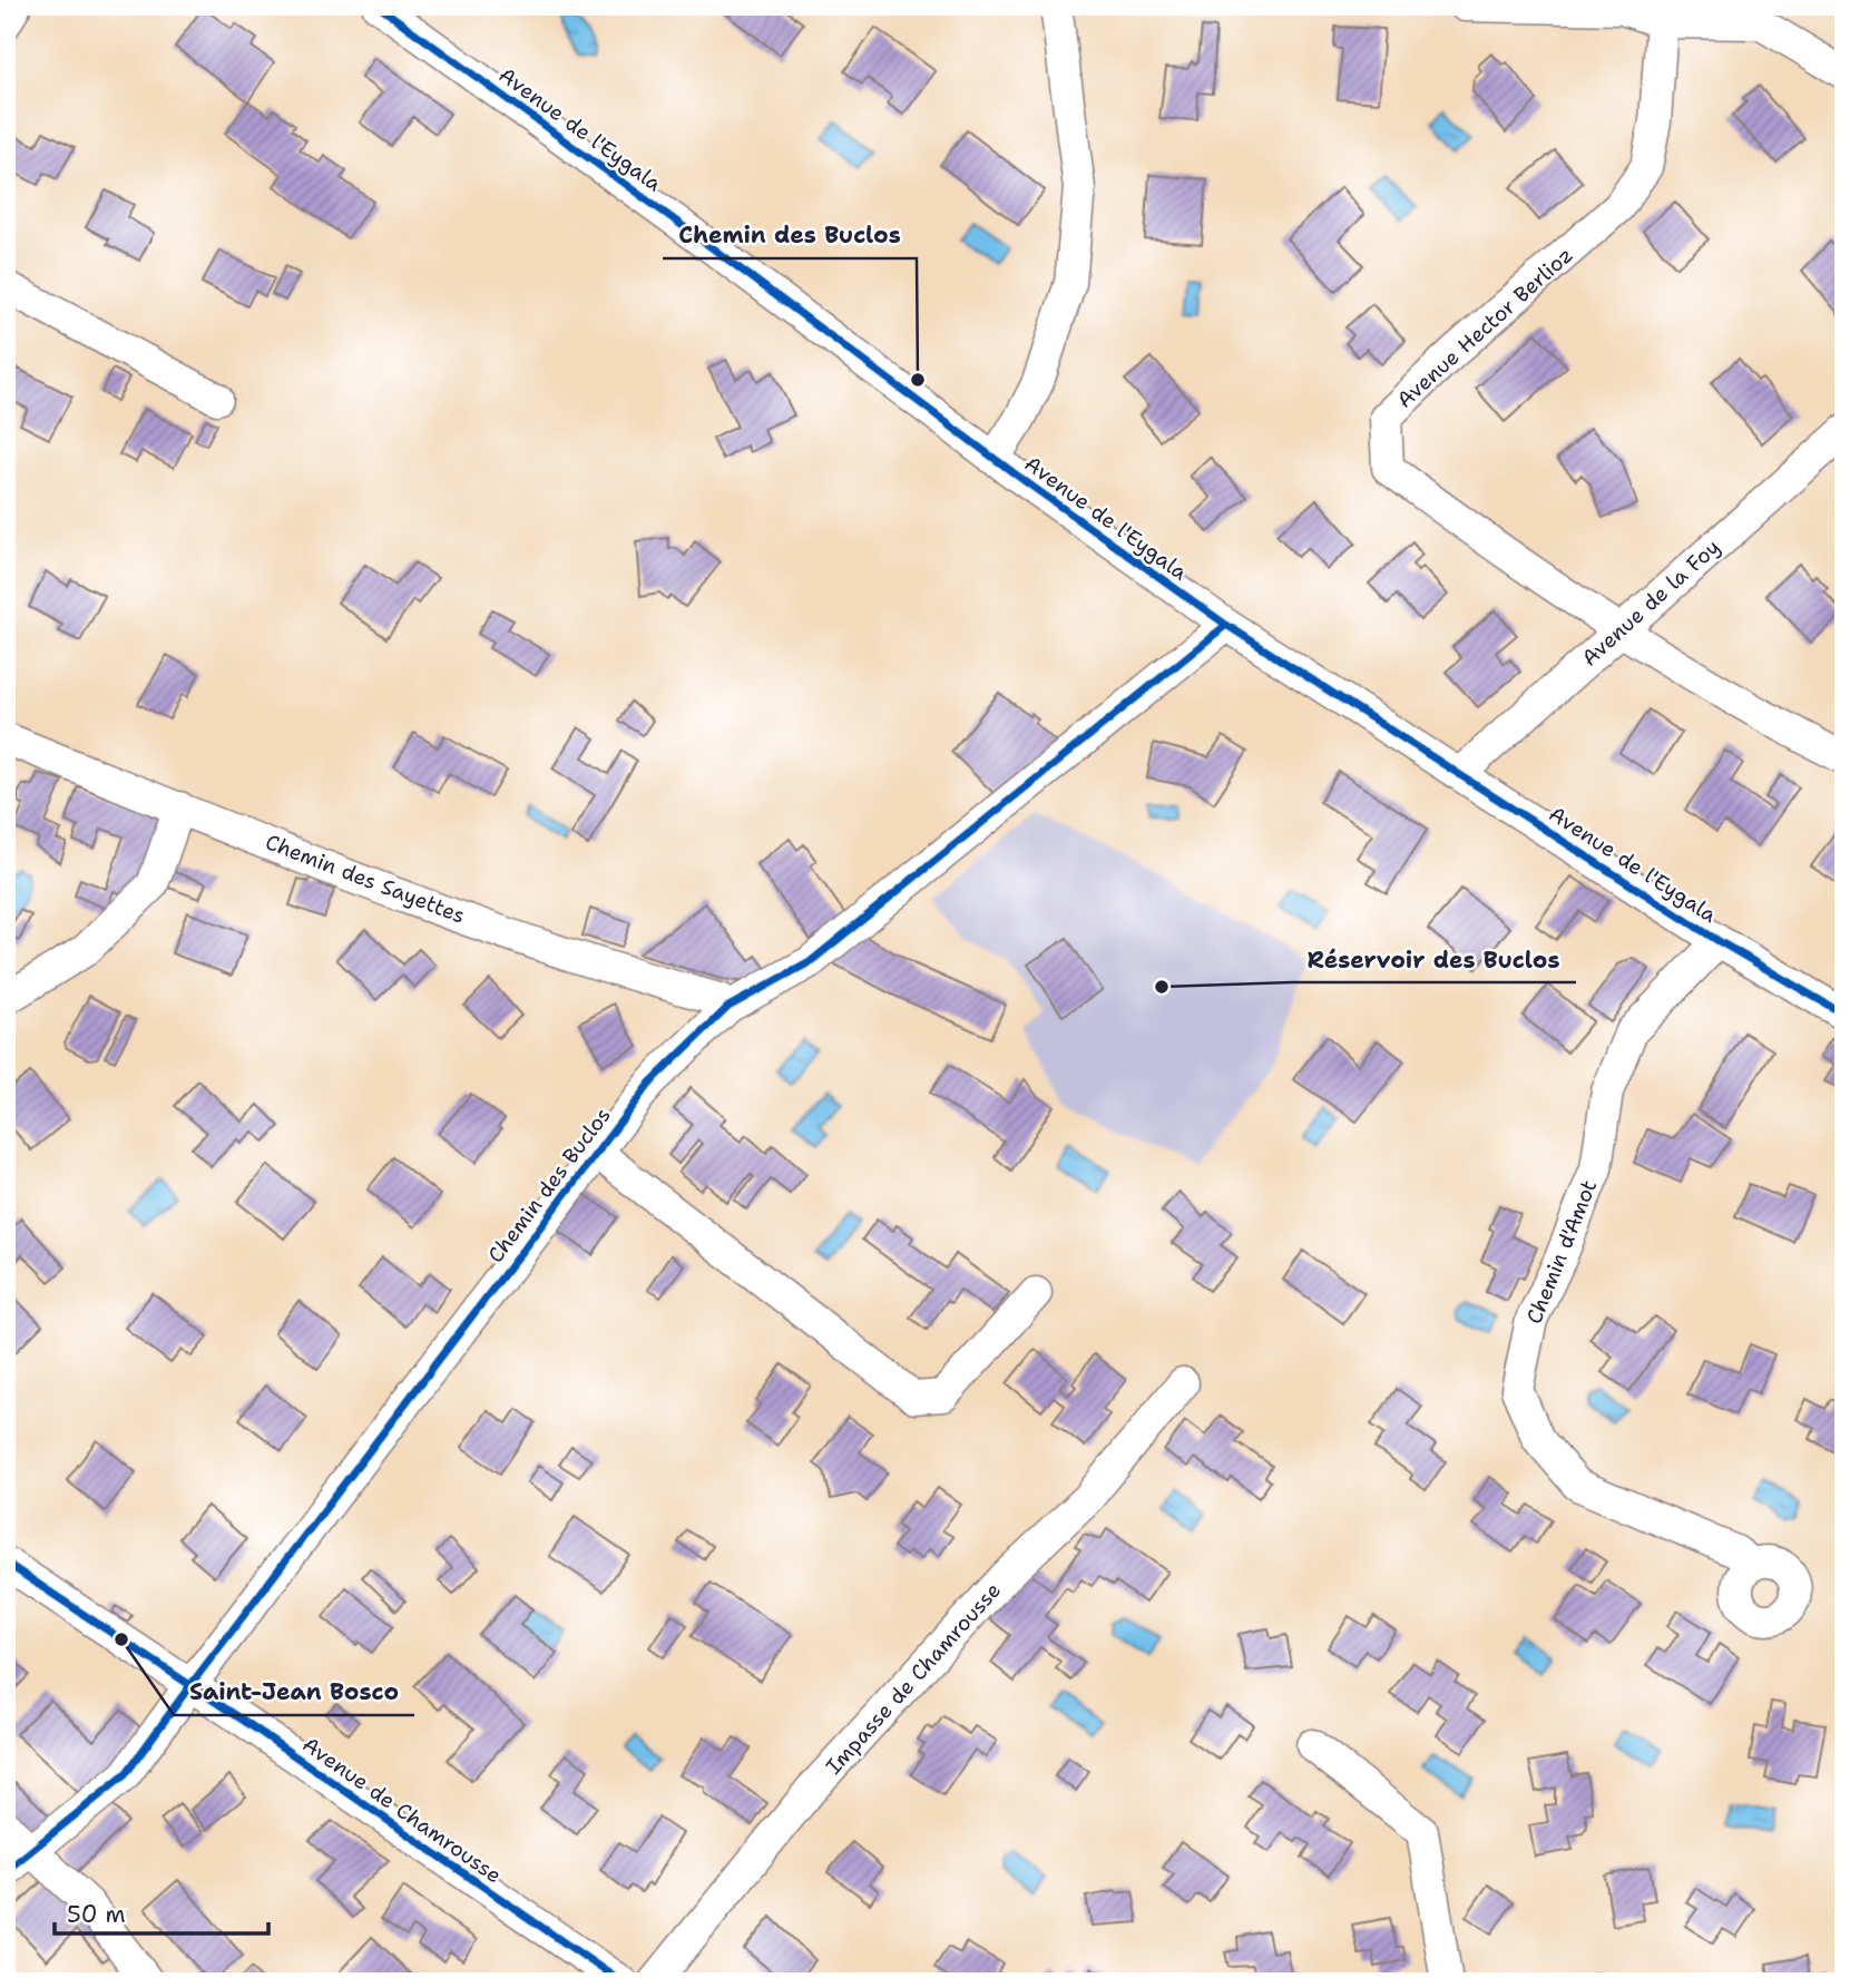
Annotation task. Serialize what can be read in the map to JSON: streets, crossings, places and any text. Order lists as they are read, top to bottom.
{
  "streets": {
    "street": [
      "Avenue de l'Eygala",
      "Avenue Hector Berlioz",
      "Avenue de la Foy",
      "Chemin des Sayettes",
      "Chemin des Buclos",
      "Chemin d'Amot",
      "Impasse de Chamrousse",
      "Avenue de Chamrousse"
    ]
  },
  "crossings": [
    ["Avenue de l'Eygala", "Avenue de la Foy"],
    ["Avenue de l'Eygala", "Chemin des Buclos"],
    ["Avenue de l'Eygala", "Chemin d'Amot"],
    ["Avenue Hector Berlioz", "Avenue de la Foy"],
    ["Chemin des Sayettes", "Chemin des Buclos"],
    ["Chemin des Buclos", "Avenue de Chamrousse"]
  ],
  "places": ["Chemin des Buclos", "Réservoir des Buclos", "Saint-Jean Bosco"],
  "scale_bar": "50 m"
}
